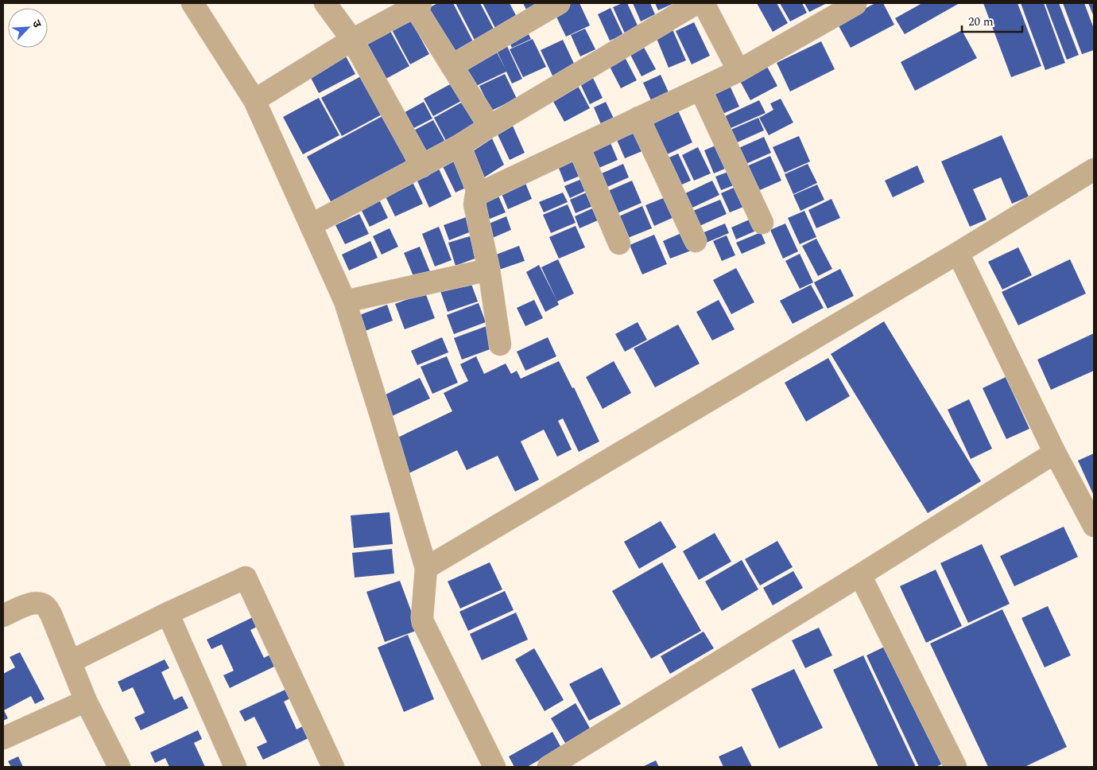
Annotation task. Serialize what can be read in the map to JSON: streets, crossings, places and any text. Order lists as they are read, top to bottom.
{
  "scale_bar": "20 m",
  "north": "top right"
}
